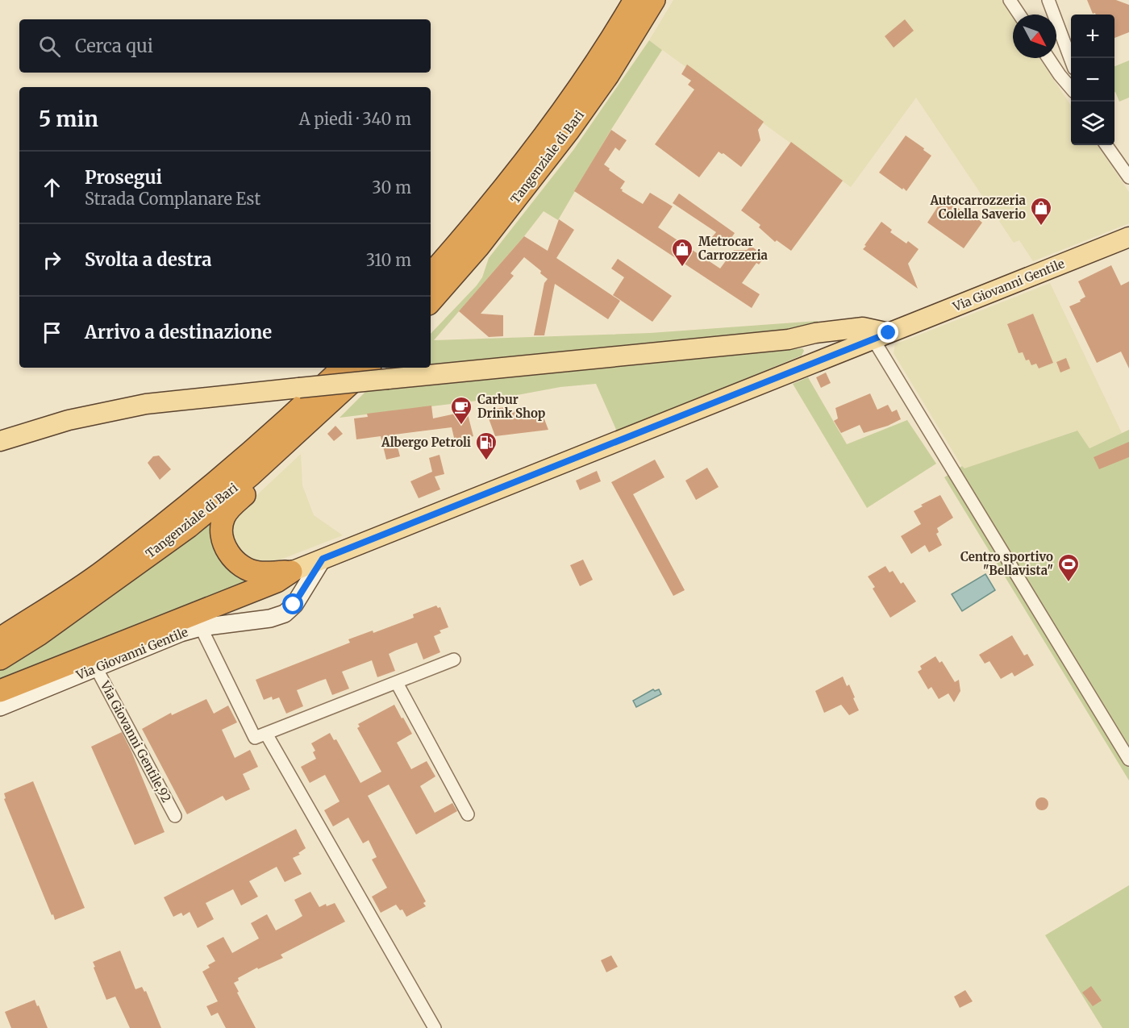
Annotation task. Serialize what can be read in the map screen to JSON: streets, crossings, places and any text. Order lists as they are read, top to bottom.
{
  "streets": {
    "highway": ["Tangenziale di Bari"],
    "main road": ["Via Giovanni Gentile"],
    "street": ["Via Giovanni Gentile,92"]
  },
  "crossings": [
    ["Via Giovanni Gentile", "Via Giovanni Gentile,92"]
  ],
  "places": {
    "shop": ["Autocarrozzeria Colella Saverio", "Metrocar Carrozzeria"],
    "cafe": ["Carbur Drink Shop"],
    "fuel station": ["Albergo Petroli"],
    "sports": ["Centro sportivo \"Bellavista\""]
  },
  "north": "bottom right",
  "page": {
    "map_buttons": ["+", "−"],
    "search": "Cerca qui",
    "heading": ["5 min", "A piedi · 340 m"],
    "list": [
      ["Prosegui", "Strada Complanare Est", "30 m"],
      ["Svolta a destra", "310 m"],
      "Arrivo a destinazione"
    ]
  }
}
